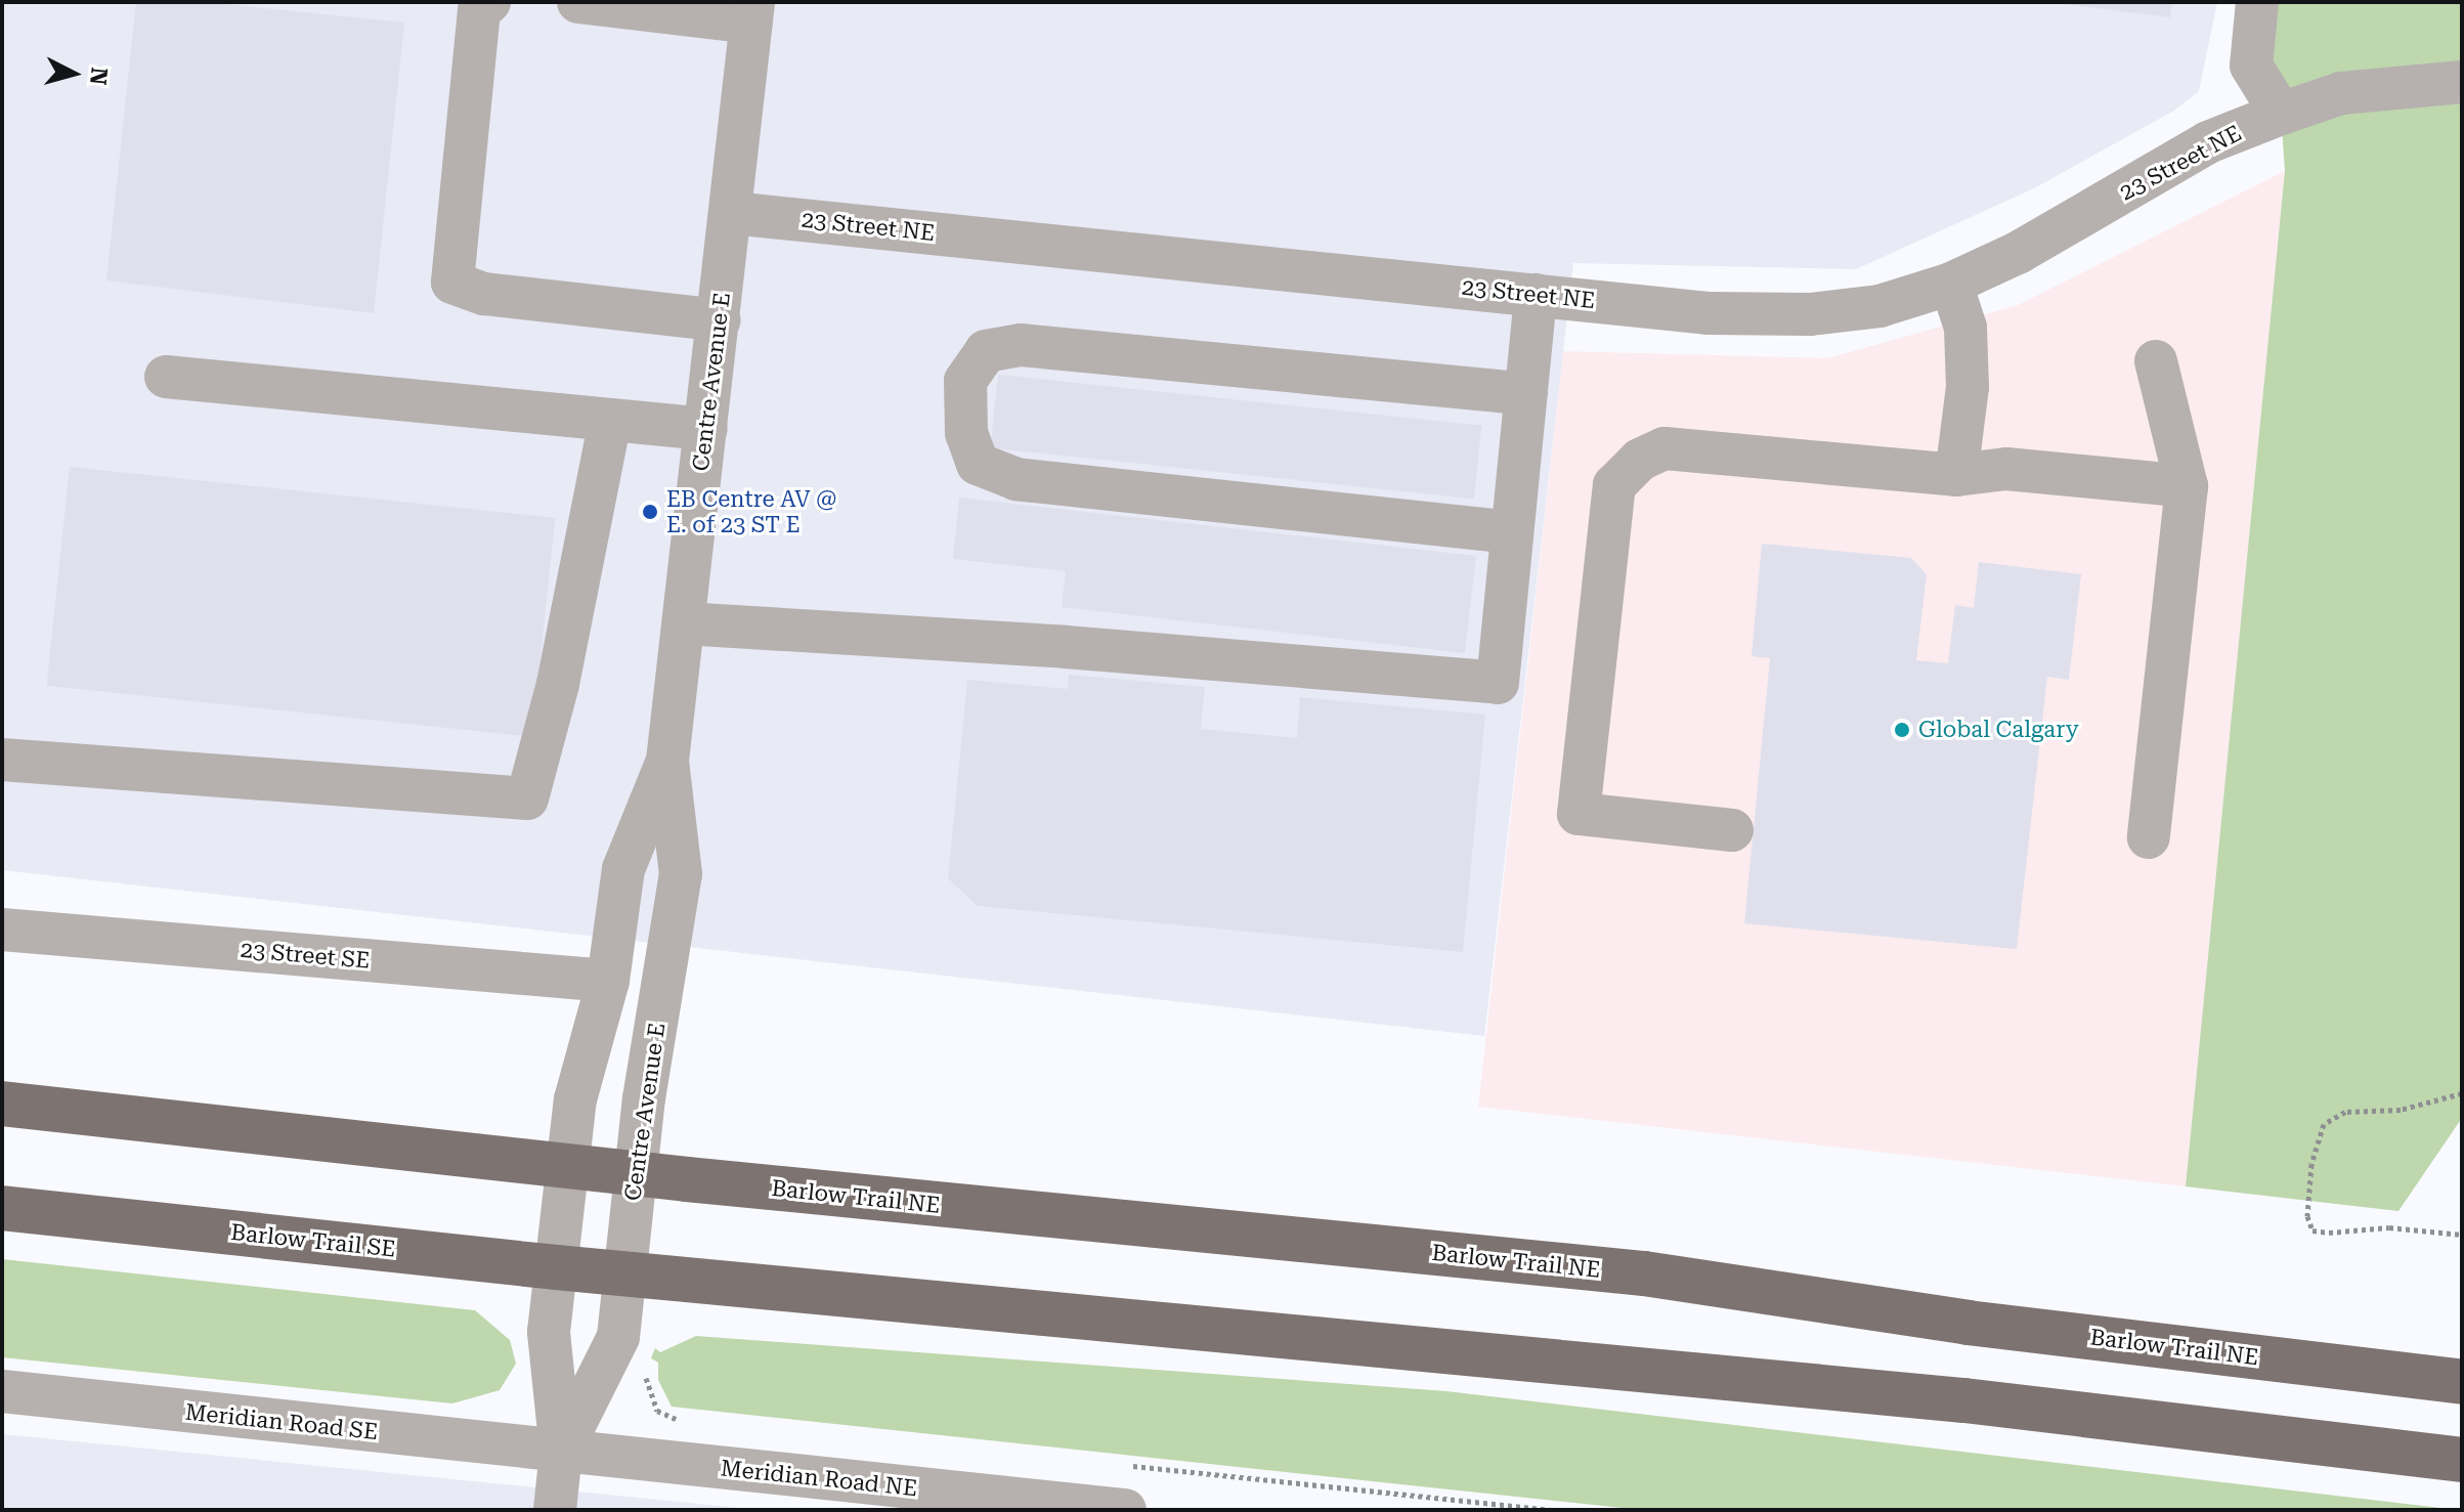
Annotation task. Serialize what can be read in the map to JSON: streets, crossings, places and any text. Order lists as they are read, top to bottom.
{
  "streets": {
    "main road": ["Barlow Trail NE", "Barlow Trail SE"],
    "street": [
      "23 Street NE",
      "Centre Avenue E",
      "23 Street SE",
      "Meridian Road SE",
      "Meridian Road NE"
    ]
  },
  "crossings": [
    ["23 Street NE", "Centre Avenue E"],
    ["Centre Avenue E", "23 Street SE"],
    ["Centre Avenue E", "Barlow Trail NE"],
    ["Centre Avenue E", "Barlow Trail SE"],
    ["Centre Avenue E", "Meridian Road SE"],
    ["Centre Avenue E", "Meridian Road NE"],
    ["Meridian Road SE", "Meridian Road NE"]
  ],
  "places": ["EB Centre AV @ E. of 23 ST E", "Global Calgary"],
  "north": "right"
}
